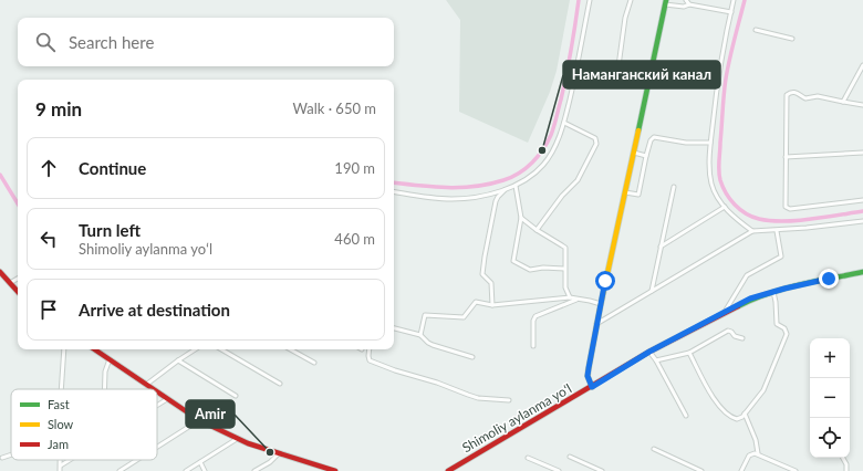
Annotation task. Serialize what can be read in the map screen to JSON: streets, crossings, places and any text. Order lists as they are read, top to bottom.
{
  "streets": {
    "street": ["Shimoliy aylanma yoʻl"]
  },
  "places": ["Наманганский канал", "Amir"],
  "legend": ["Fast", "Slow", "Jam"],
  "page": {
    "search": "Search here",
    "heading": ["9 min", "Walk · 650 m"],
    "list": [
      ["Continue", "190 m"],
      ["Turn left", "Shimoliy aylanma yoʻl", "460 m"],
      "Arrive at destination"
    ],
    "map_buttons": ["+", "−"]
  }
}
